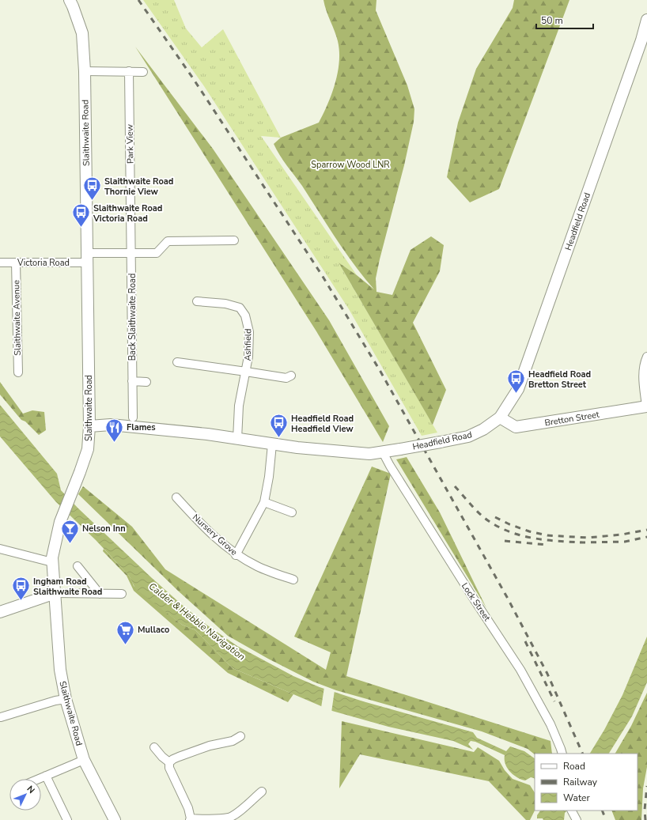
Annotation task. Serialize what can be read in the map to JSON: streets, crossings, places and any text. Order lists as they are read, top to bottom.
{
  "streets": {
    "street": [
      "Slaithwaite Road",
      "Park View",
      "Headfield Road",
      "Victoria Road",
      "Back Slaithwaite Road",
      "Slaithwaite Avenue",
      "Ashfield",
      "Bretton Street",
      "Nursery Grove",
      "Lock Street"
    ]
  },
  "crossings": [
    ["Slaithwaite Road", "Headfield Road"],
    ["Slaithwaite Road", "Victoria Road"],
    ["Park View", "Victoria Road"],
    ["Park View", "Back Slaithwaite Road"],
    ["Headfield Road", "Ashfield"],
    ["Headfield Road", "Bretton Street"],
    ["Headfield Road", "Lock Street"],
    ["Victoria Road", "Back Slaithwaite Road"],
    ["Victoria Road", "Slaithwaite Avenue"]
  ],
  "water": ["Calder & Hebble Navigation"],
  "parks": ["Sparrow Wood LNR"],
  "places": {
    "bus stop": [
      "Slaithwaite Road Thornie View",
      "Slaithwaite Road Victoria Road",
      "Headfield Road Bretton Street",
      "Headfield Road Headfield View",
      "Ingham Road Slaithwaite Road"
    ],
    "restaurant": ["Flames"],
    "bar": ["Nelson Inn"],
    "supermarket": ["Mullaco"]
  },
  "legend": ["Road", "Railway", "Water"],
  "scale_bar": "50 m",
  "north": "top right"
}
